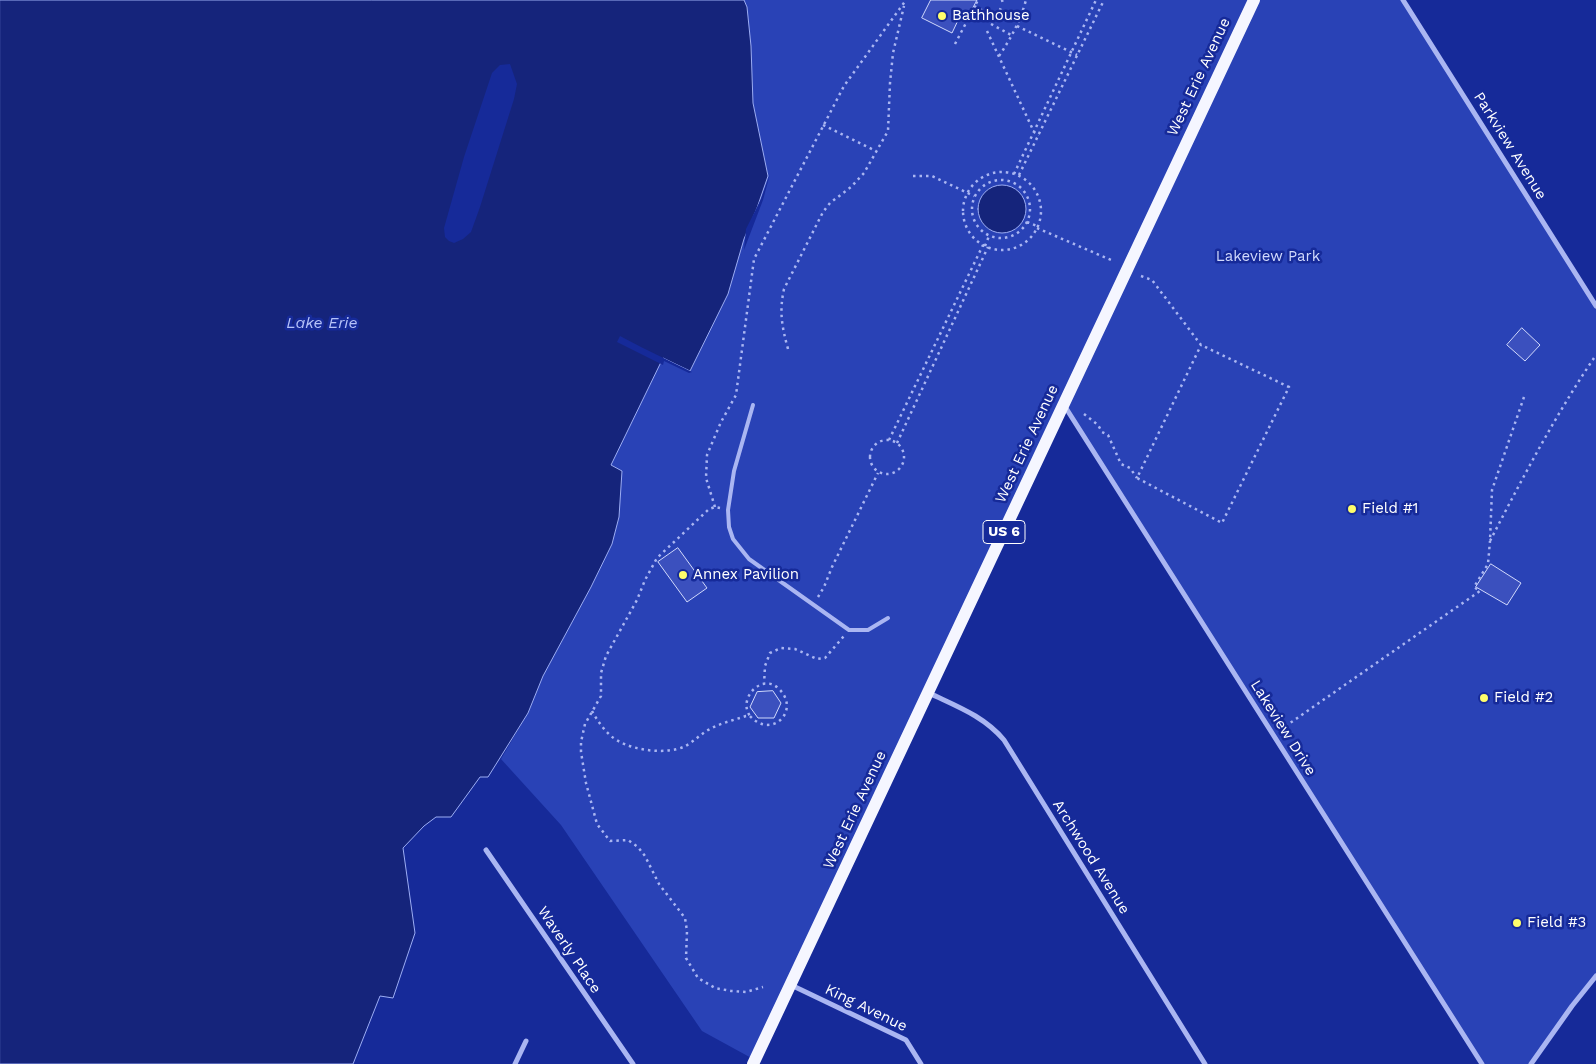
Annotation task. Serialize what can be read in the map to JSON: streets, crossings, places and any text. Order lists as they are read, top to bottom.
{
  "streets": {
    "main road": ["West Erie Avenue", "US 6"],
    "street": [
      "Parkview Avenue",
      "Lakeview Drive",
      "Archwood Avenue",
      "Waverly Place",
      "King Avenue"
    ]
  },
  "crossings": [
    ["West Erie Avenue", "Lakeview Drive"],
    ["West Erie Avenue", "Archwood Avenue"],
    ["West Erie Avenue", "King Avenue"]
  ],
  "water": ["Lake Erie"],
  "parks": ["Lakeview Park"],
  "places": [
    "Bathhouse",
    "Field #1",
    "Annex Pavilion",
    "Field #2",
    "Field #3"
  ]
}
